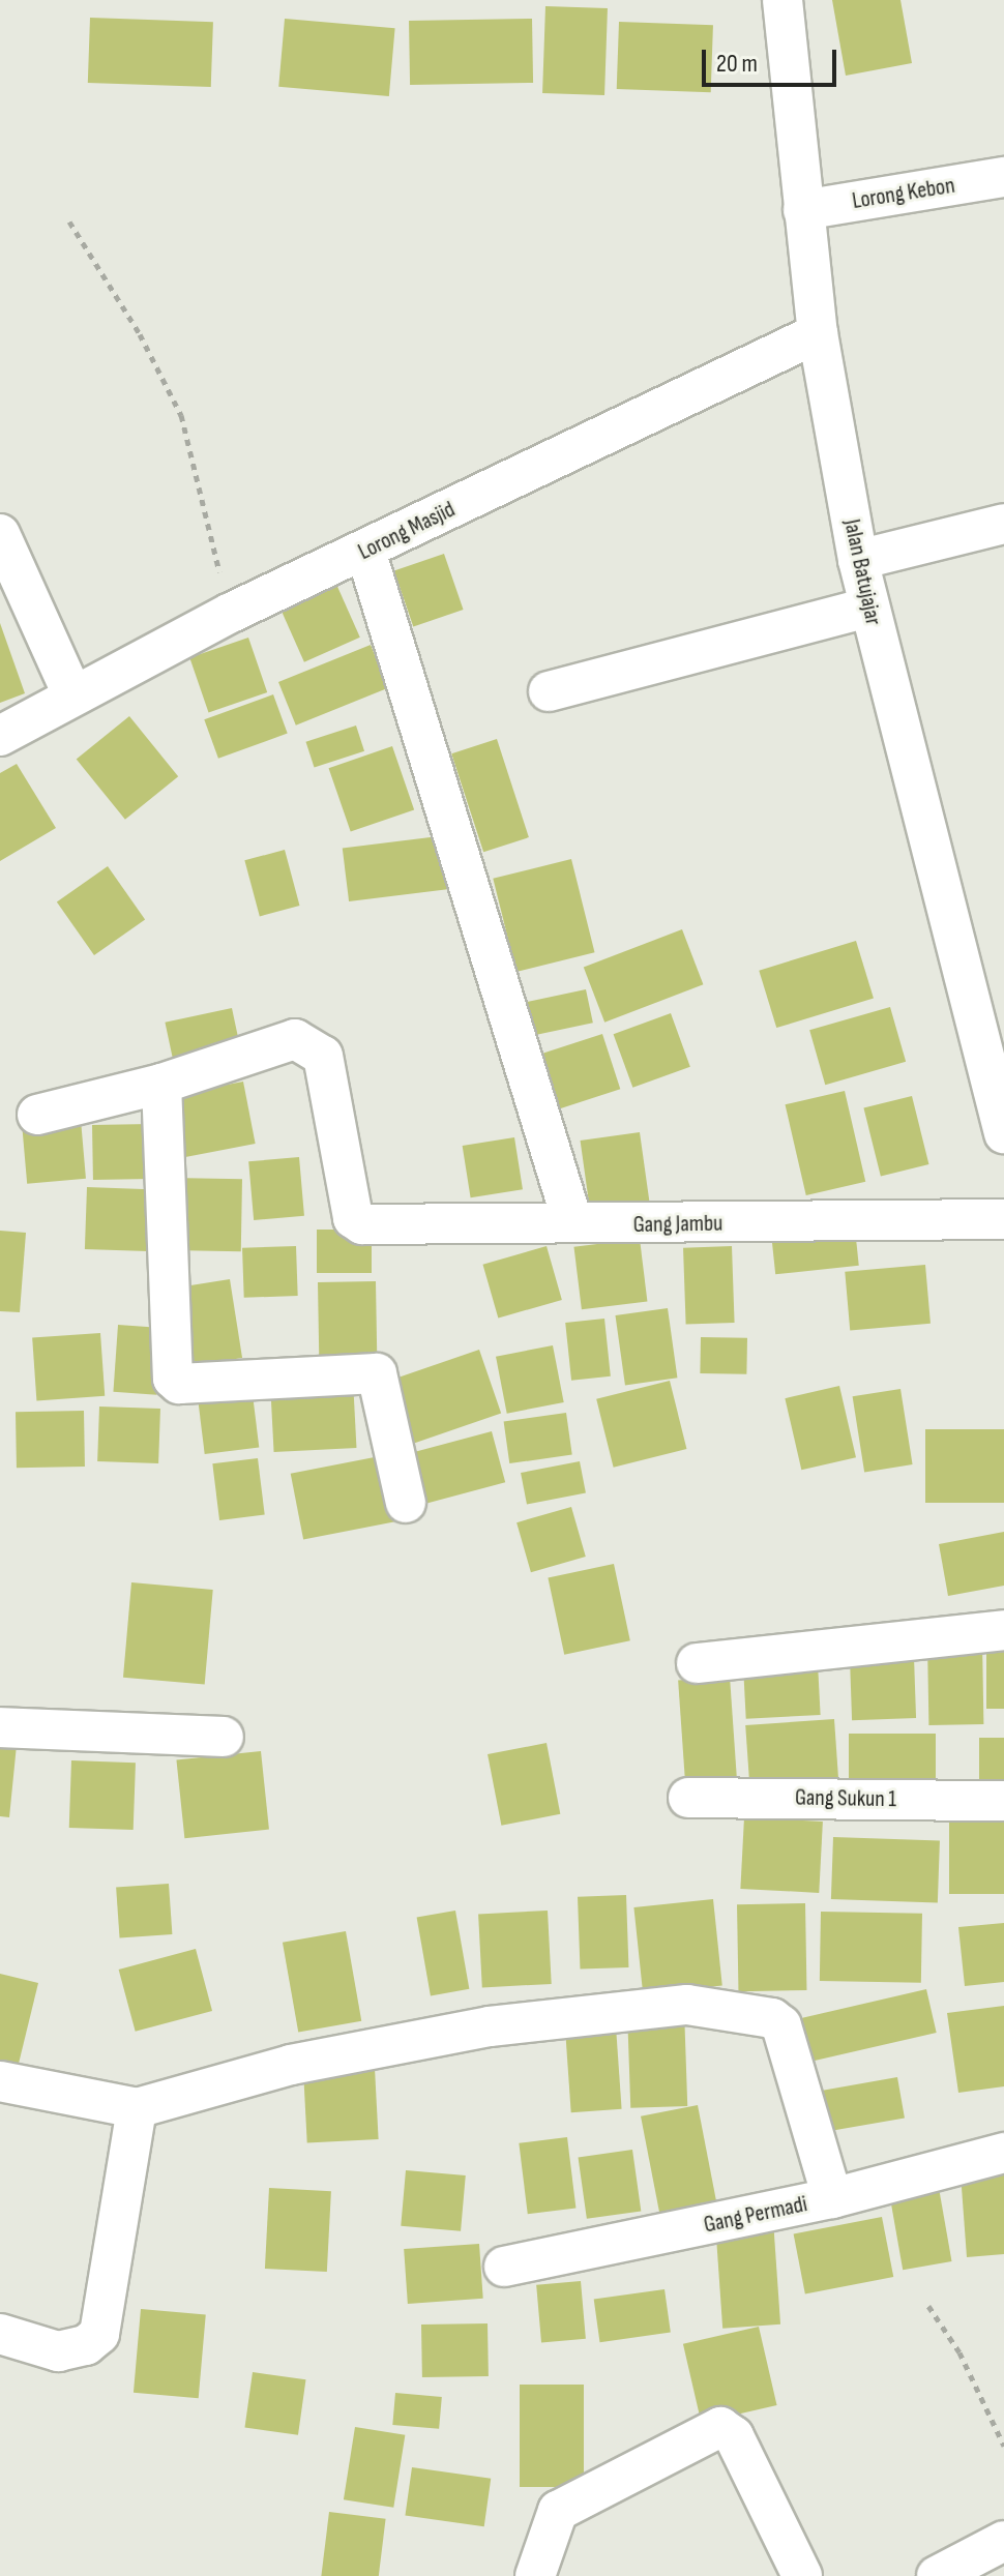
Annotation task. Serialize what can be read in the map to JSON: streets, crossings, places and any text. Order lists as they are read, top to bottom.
{
  "streets": {
    "street": [
      "Lorong Kebon",
      "Lorong Masjid",
      "Jalan Batujajar",
      "Gang Jambu",
      "Gang Sukun 1",
      "Gang Permadi"
    ]
  },
  "crossings": [
    ["Lorong Kebon", "Jalan Batujajar"],
    ["Lorong Masjid", "Jalan Batujajar"]
  ],
  "scale_bar": "20 m"
}
